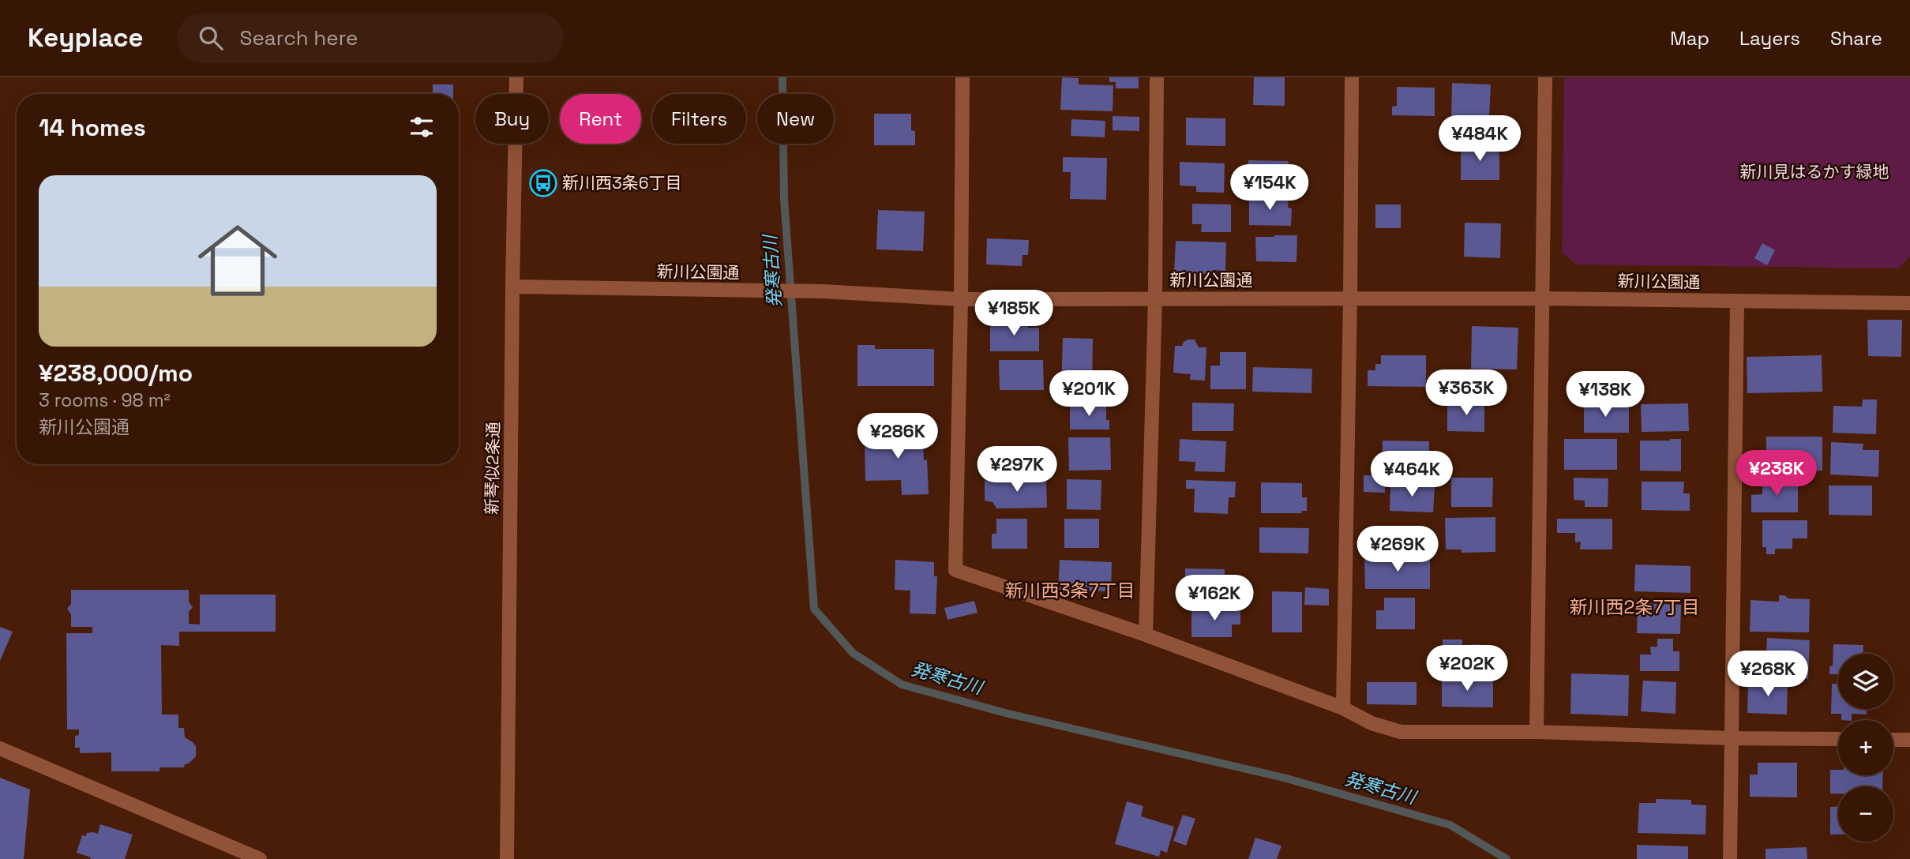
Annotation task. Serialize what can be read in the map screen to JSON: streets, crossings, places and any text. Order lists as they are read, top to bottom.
{
  "streets": {
    "street": ["新川公園通", "新琴似2条通"]
  },
  "crossings": [
    ["新川公園通", "新琴似2条通"]
  ],
  "districts": ["新川西3条7丁目", "新川西2条7丁目"],
  "water": ["発寒古川"],
  "parks": ["新川見はるかす緑地"],
  "places": {
    "bus stop": ["新川西3条6丁目"]
  },
  "page": {
    "header": "Keyplace",
    "search": "Search here",
    "nav": ["Map", "Layers", "Share"],
    "chip": [
      "Buy",
      "Rent",
      "Filters",
      "New"
    ],
    "heading": "14 homes",
    "price": [
      "¥484K",
      "¥154K",
      "¥185K",
      "¥363K",
      "¥201K",
      "¥138K",
      "¥286K",
      "¥297K",
      "¥238K",
      "¥464K",
      "¥269K",
      "¥162K",
      "¥202K",
      "¥268K"
    ],
    "list": [
      {
        "name": "¥238,000/mo",
        "note": "3 rooms · 98 m² · 新川公園通"
      }
    ],
    "map_buttons": ["+", "−"]
  }
}
